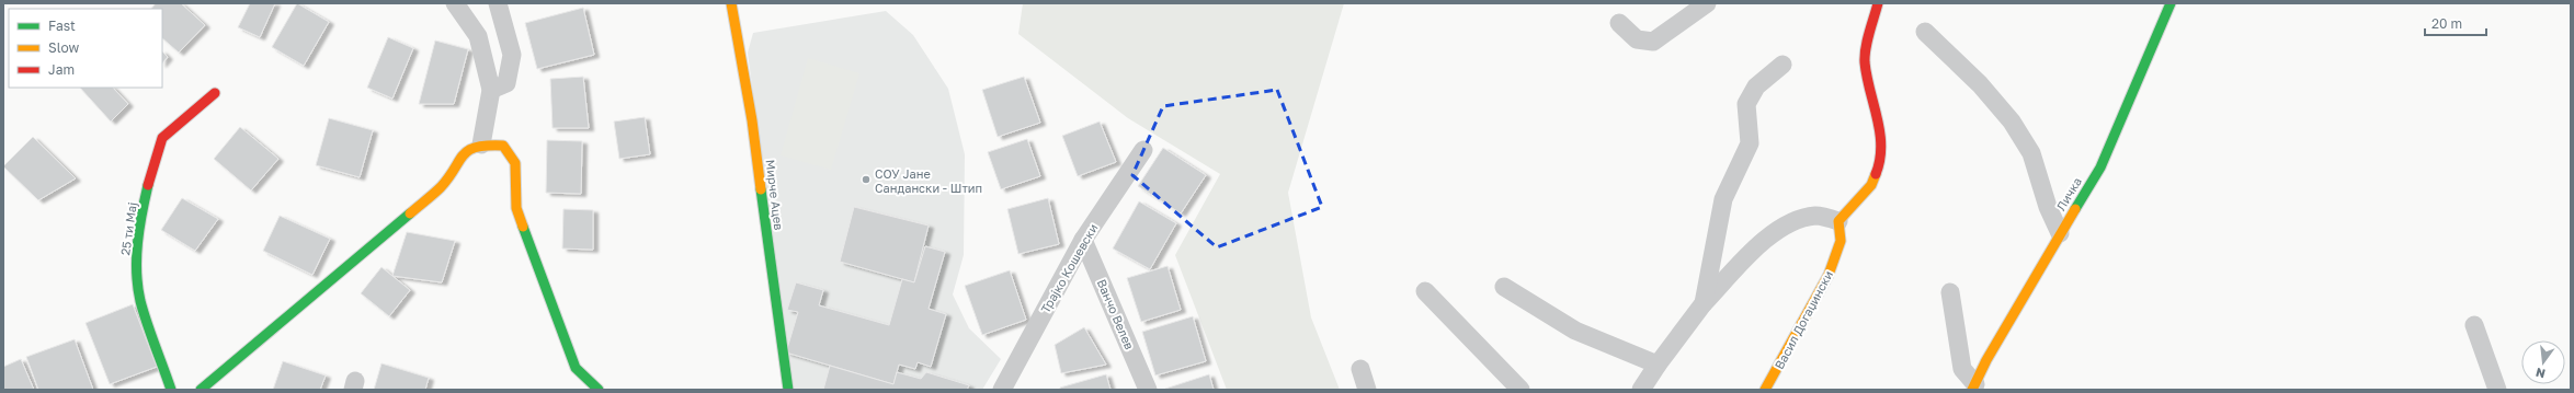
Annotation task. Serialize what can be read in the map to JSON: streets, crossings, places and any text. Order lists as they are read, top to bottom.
{
  "streets": {
    "street": [
      "Личка",
      "Мирче Ацев",
      "25 ти Мај",
      "Трајко Кошевски",
      "Ванчо Велев",
      "Васил Догаџински"
    ]
  },
  "crossings": [
    ["Трајко Кошевски", "Ванчо Велев"]
  ],
  "places": ["СОУ Јане Сандански - Штип"],
  "legend": ["Fast", "Slow", "Jam"],
  "scale_bar": "20 m",
  "north": "bottom"
}
